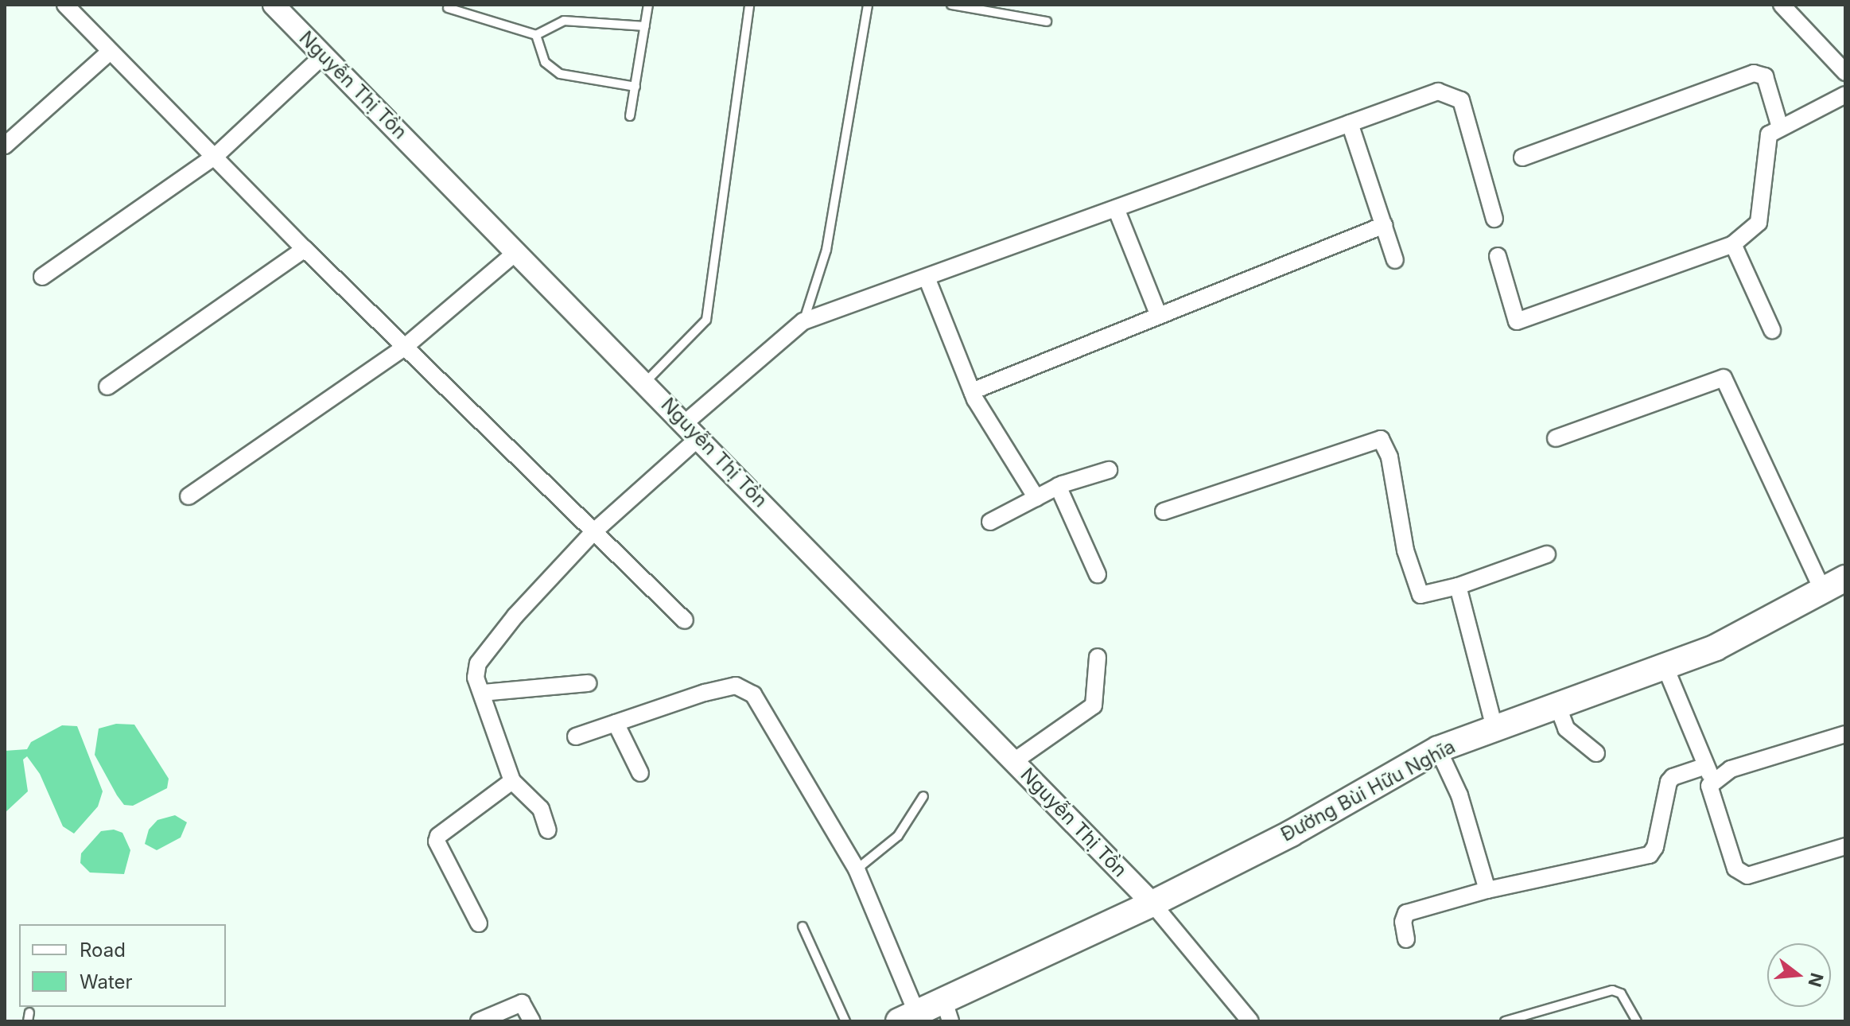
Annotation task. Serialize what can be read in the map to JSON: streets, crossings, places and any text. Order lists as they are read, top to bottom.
{
  "streets": {
    "main road": ["Đường Bùi Hữu Nghĩa"],
    "street": ["Nguyễn Thị Tồn"]
  },
  "crossings": [
    ["Nguyễn Thị Tồn", "Đường Bùi Hữu Nghĩa"]
  ],
  "legend": ["Road", "Water"],
  "north": "right"
}
